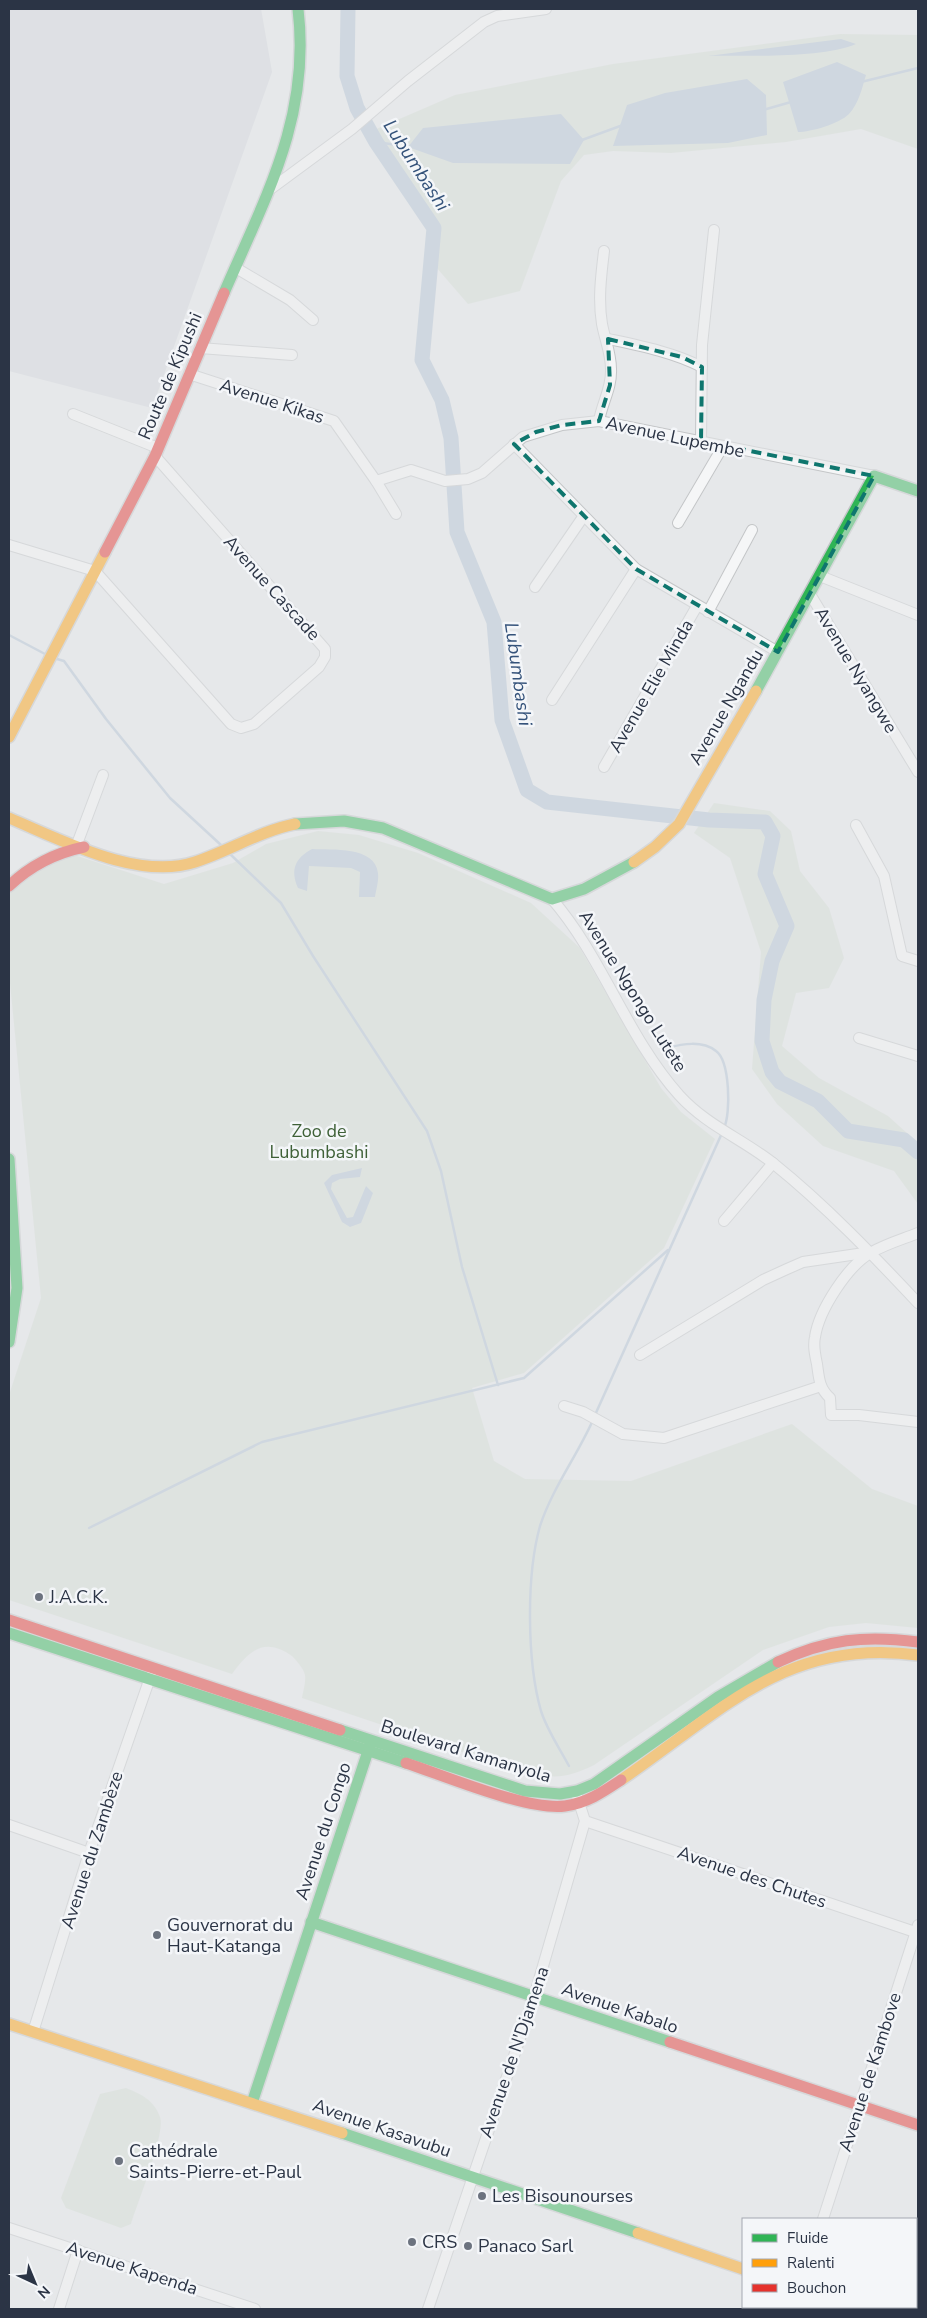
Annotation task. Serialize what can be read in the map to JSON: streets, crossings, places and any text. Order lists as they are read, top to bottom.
{
  "streets": {
    "main road": [
      "Route de Kipushi",
      "Avenue Ngandu",
      "Avenue Ngongo Lutete",
      "Boulevard Kamanyola",
      "Avenue du Congo",
      "Avenue Kabalo",
      "Avenue Kasavubu"
    ],
    "street": [
      "Avenue Kikas",
      "Avenue Lupembe",
      "Avenue Cascade",
      "Avenue Nyangwe",
      "Avenue Elie Minda",
      "Avenue du Zambèze",
      "Avenue des Chutes",
      "Avenue de N'Djamena",
      "Avenue de Kambove",
      "Avenue Kapenda"
    ]
  },
  "crossings": [
    ["Route de Kipushi", "Avenue Kikas"],
    ["Route de Kipushi", "Avenue Cascade"],
    ["Avenue Kikas", "Avenue Lupembe"],
    ["Avenue Lupembe", "Avenue Ngandu"],
    ["Avenue Nyangwe", "Avenue Ngandu"],
    ["Avenue Ngandu", "Avenue Ngongo Lutete"],
    ["Boulevard Kamanyola", "Avenue du Congo"],
    ["Boulevard Kamanyola", "Avenue du Zambèze"],
    ["Avenue du Congo", "Avenue Kabalo"],
    ["Avenue du Congo", "Avenue Kasavubu"],
    ["Avenue du Zambèze", "Avenue Kasavubu"],
    ["Avenue des Chutes", "Avenue de N'Djamena"],
    ["Avenue des Chutes", "Avenue de Kambove"],
    ["Avenue Kabalo", "Avenue de N'Djamena"],
    ["Avenue Kabalo", "Avenue de Kambove"],
    ["Avenue de N'Djamena", "Avenue Kasavubu"]
  ],
  "water": ["Lubumbashi"],
  "parks": ["Zoo de Lubumbashi"],
  "places": [
    "J.A.C.K.",
    "Gouvernorat du Haut-Katanga",
    "Cathédrale Saints-Pierre-et-Paul",
    "Les Bisounourses",
    "CRS",
    "Panaco Sarl"
  ],
  "legend": ["Fluide", "Ralenti", "Bouchon"],
  "north": "bottom right"
}
